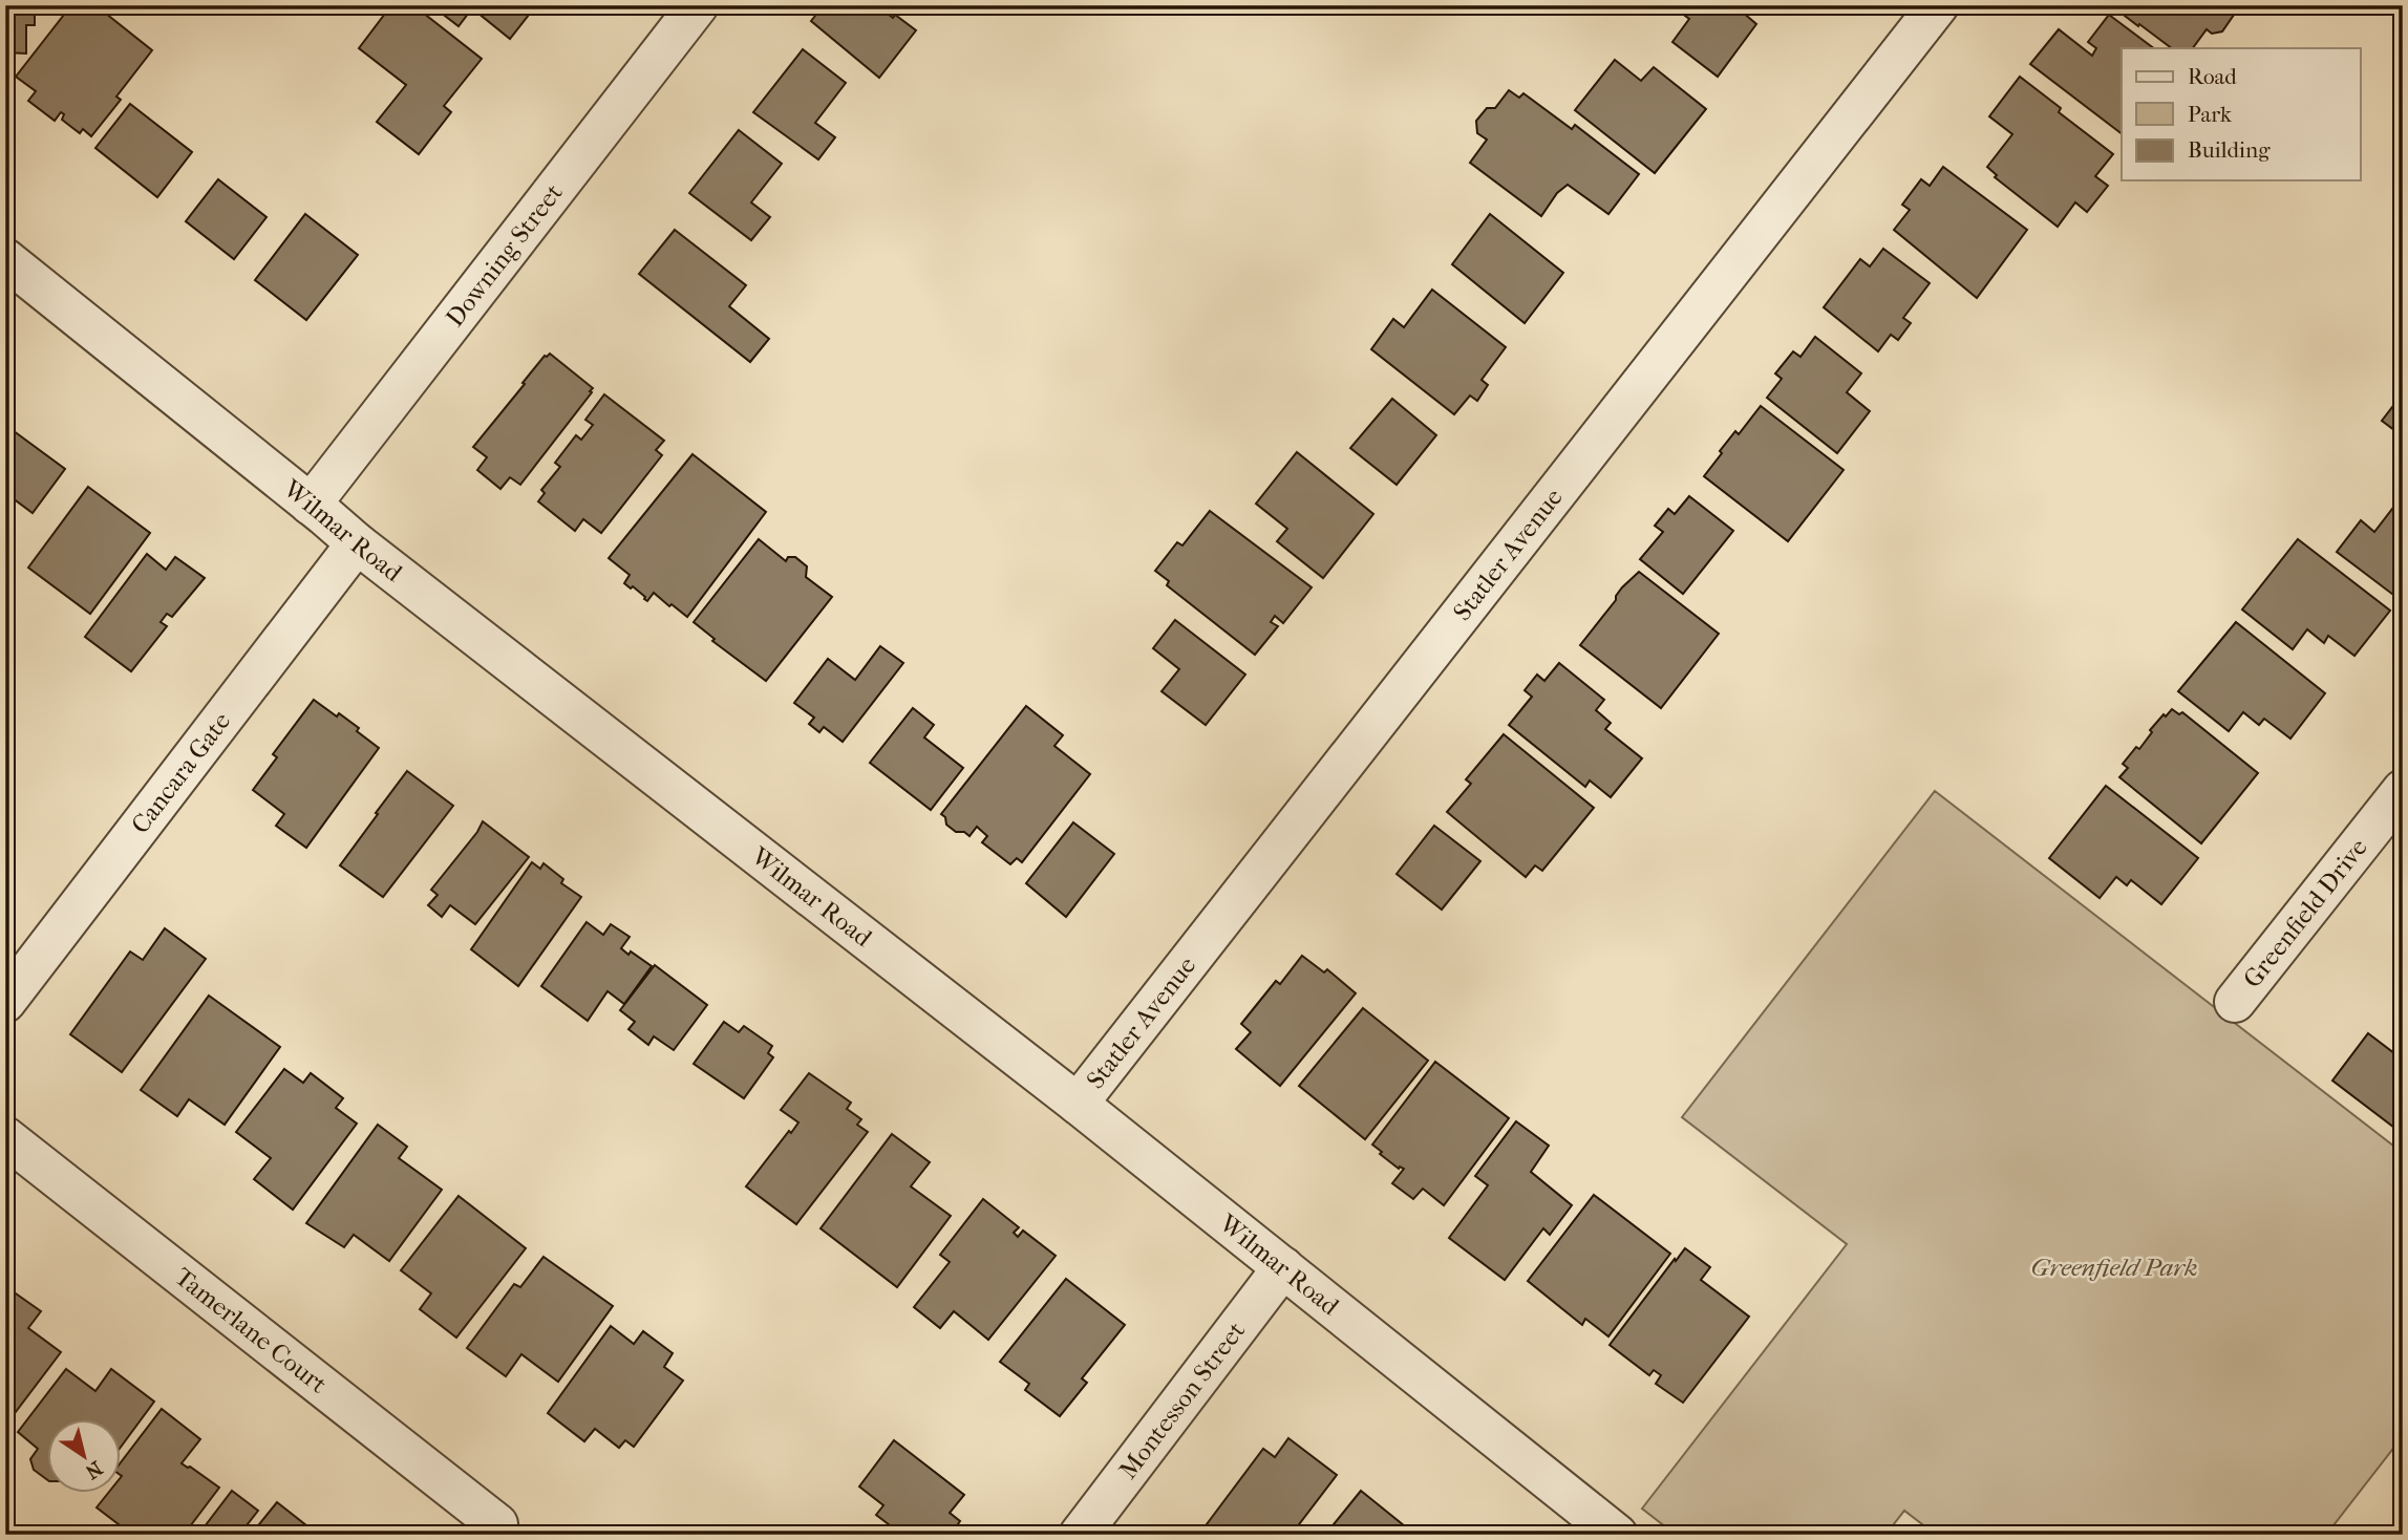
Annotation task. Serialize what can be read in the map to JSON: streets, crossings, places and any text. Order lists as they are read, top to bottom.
{
  "streets": {
    "street": [
      "Downing Street",
      "Wilmar Road",
      "Statler Avenue",
      "Cancara Gate",
      "Greenfield Drive",
      "Tamerlane Court",
      "Montesson Street"
    ]
  },
  "crossings": [
    ["Downing Street", "Wilmar Road"],
    ["Wilmar Road", "Statler Avenue"],
    ["Wilmar Road", "Cancara Gate"],
    ["Wilmar Road", "Montesson Street"]
  ],
  "parks": ["Greenfield Park"],
  "legend": ["Road", "Park", "Building"],
  "north": "bottom right"
}
